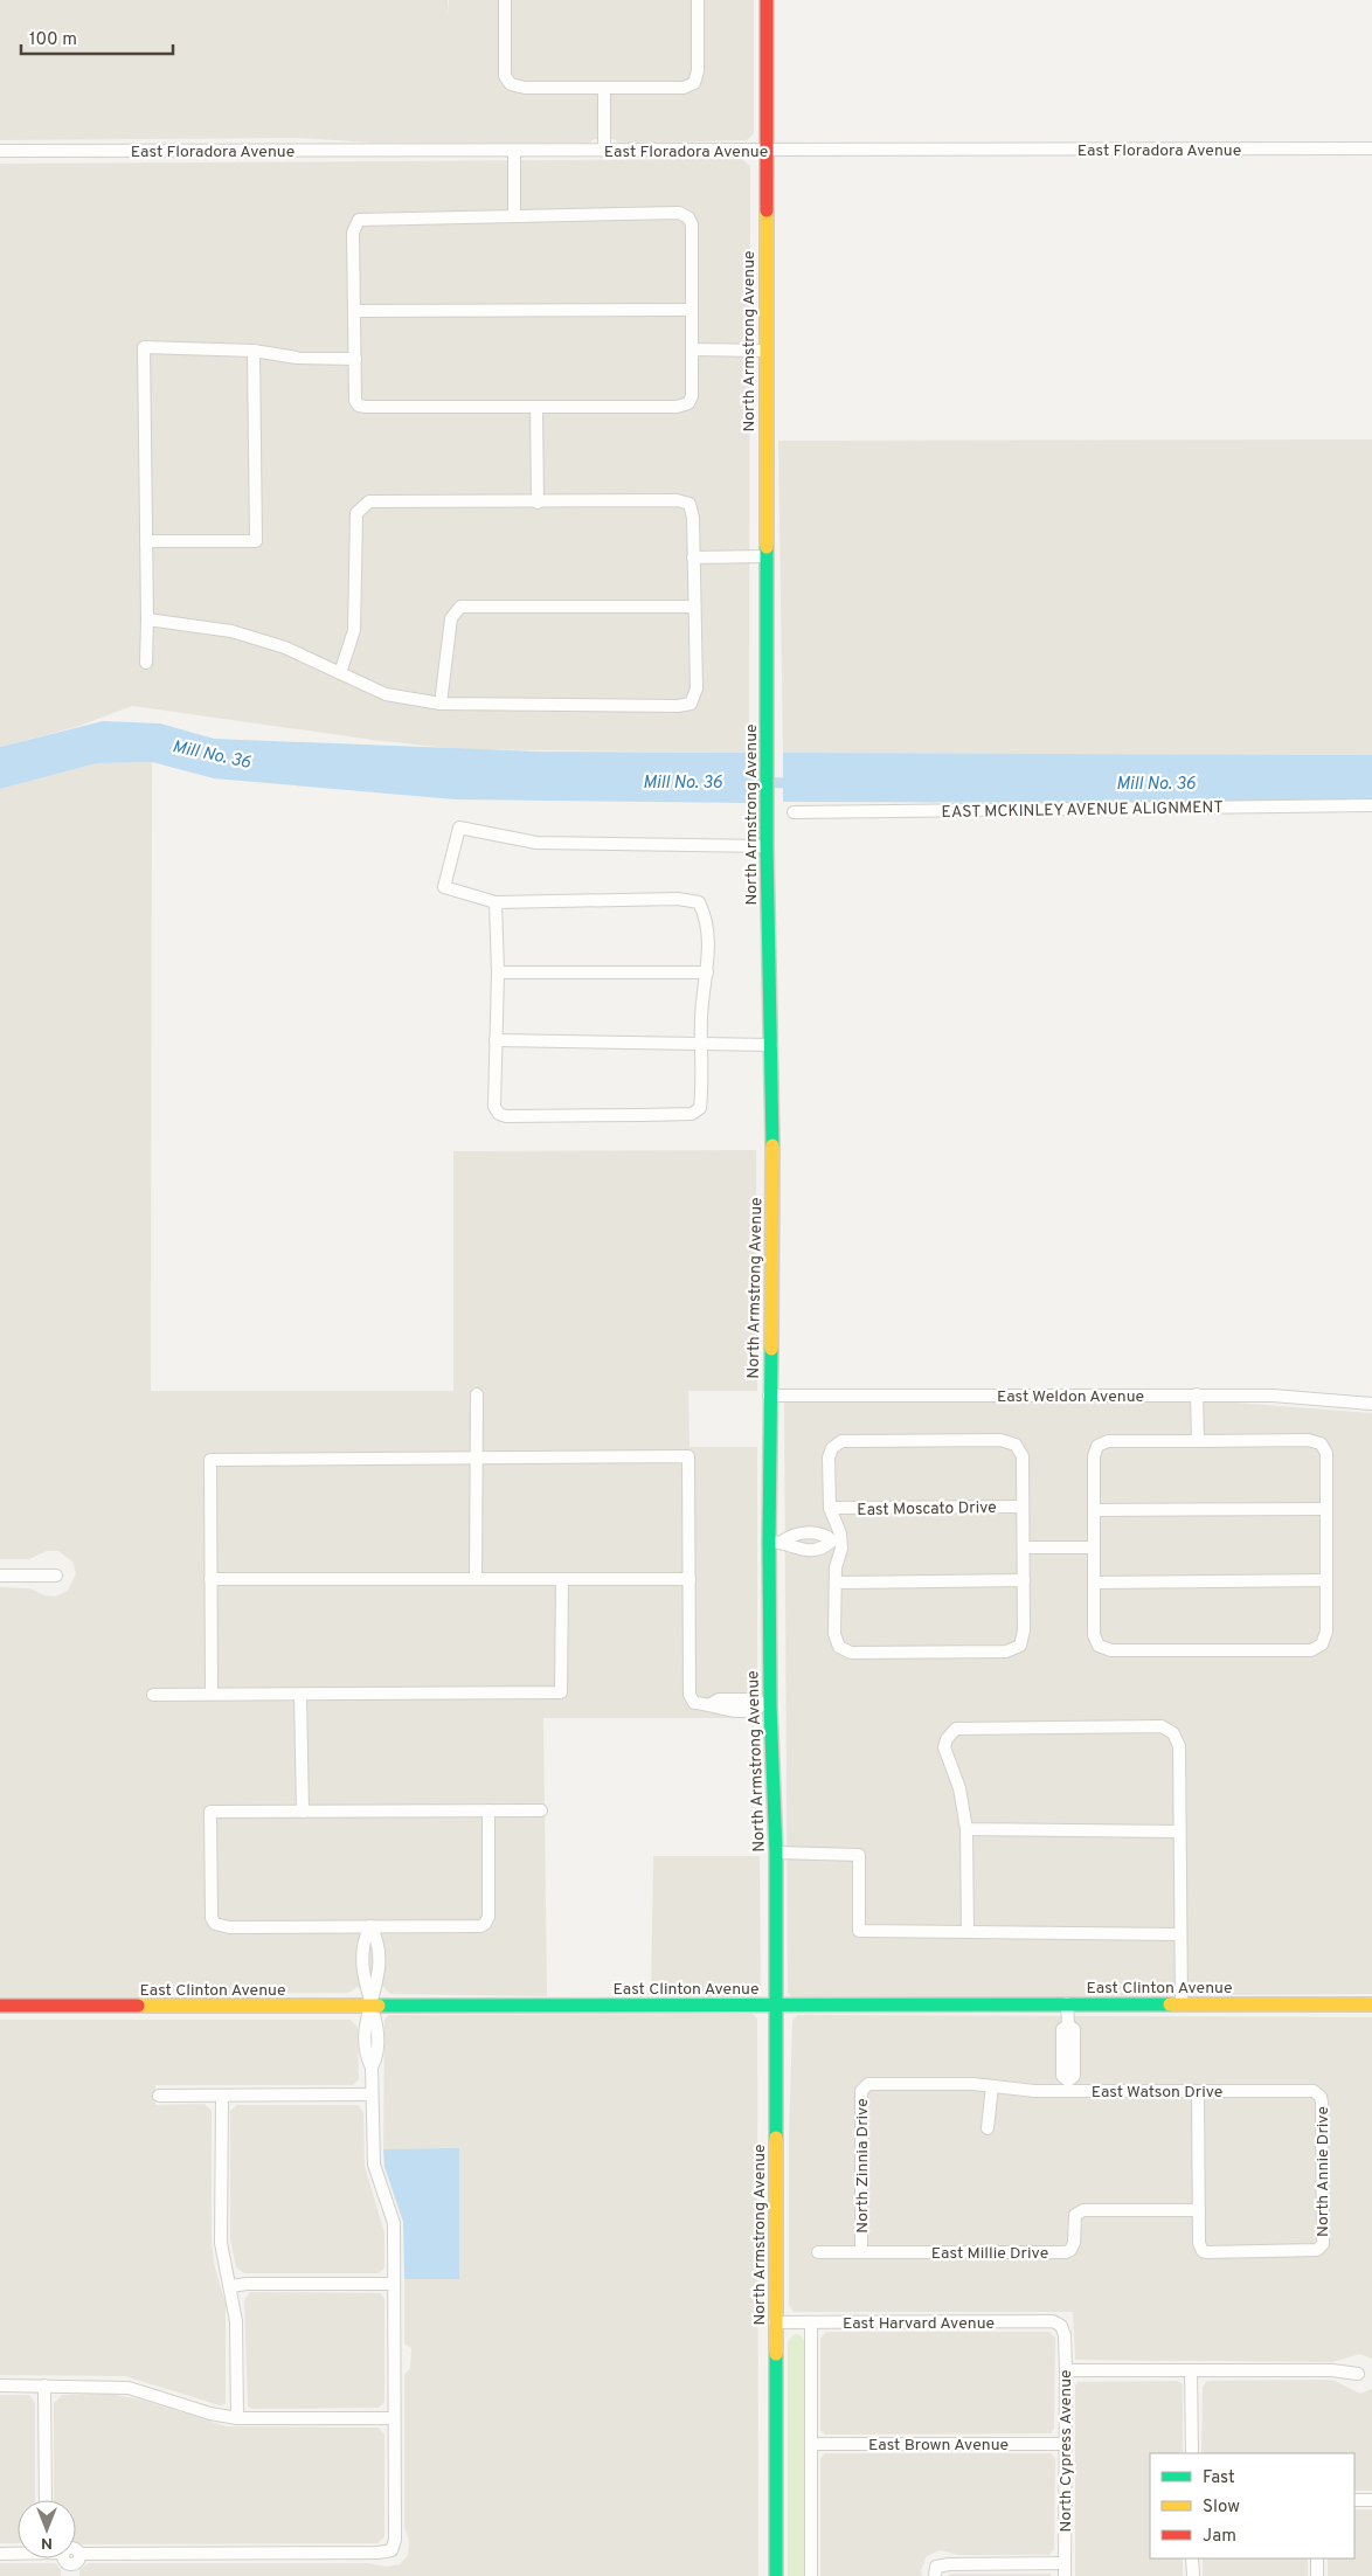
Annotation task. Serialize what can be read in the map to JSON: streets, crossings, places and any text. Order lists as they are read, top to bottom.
{
  "streets": {
    "street": [
      "East Floradora Avenue",
      "North Armstrong Avenue",
      "EAST MCKINLEY AVENUE ALIGNMENT",
      "East Weldon Avenue",
      "East Moscato Drive",
      "East Clinton Avenue",
      "East Watson Drive",
      "North Zinnia Drive",
      "North Annie Drive",
      "East Millie Drive",
      "East Harvard Avenue",
      "East Brown Avenue",
      "North Cypress Avenue"
    ]
  },
  "crossings": [
    ["East Floradora Avenue", "North Armstrong Avenue"],
    ["North Armstrong Avenue", "East Weldon Avenue"],
    ["North Armstrong Avenue", "East Clinton Avenue"],
    ["North Armstrong Avenue", "East Harvard Avenue"],
    ["East Watson Drive", "North Zinnia Drive"],
    ["East Watson Drive", "North Annie Drive"],
    ["North Zinnia Drive", "East Millie Drive"],
    ["North Annie Drive", "East Millie Drive"],
    ["East Harvard Avenue", "North Cypress Avenue"],
    ["East Brown Avenue", "North Cypress Avenue"]
  ],
  "water": ["Mill No. 36"],
  "legend": ["Fast", "Slow", "Jam"],
  "scale_bar": "100 m",
  "north": "bottom"
}
